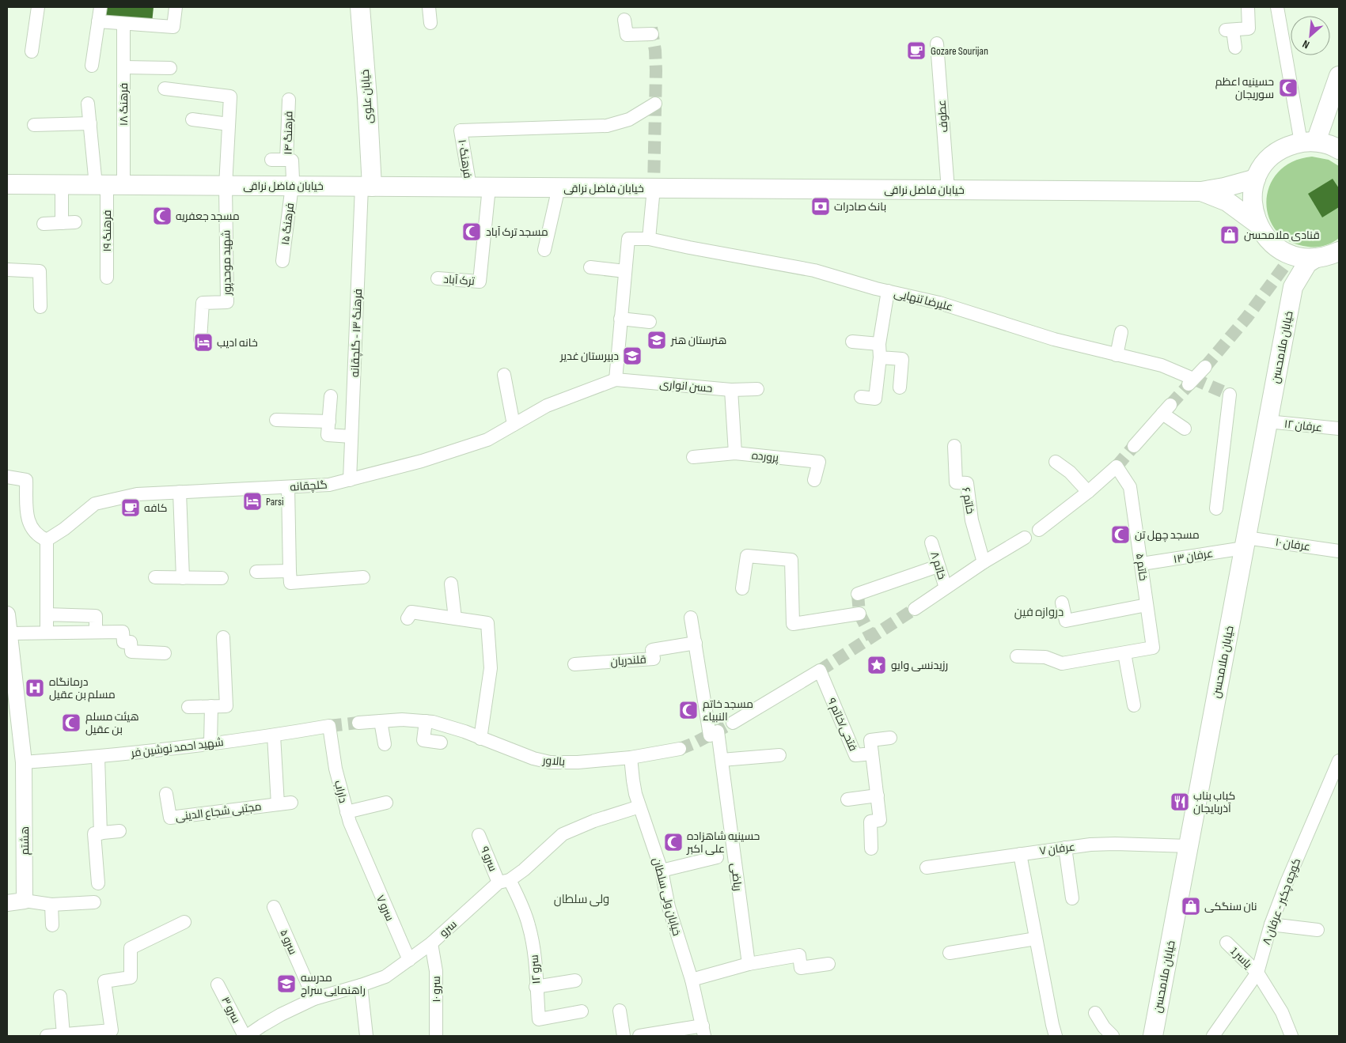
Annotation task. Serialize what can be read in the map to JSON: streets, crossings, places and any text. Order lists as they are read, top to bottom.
{
  "streets": {
    "main road": ["خیابان علوی", "خیابان فاضل نراقی", "خیابان ملامحسن"],
    "street": [
      "فرهنگ ۱۸",
      "عطوف",
      "فرهنگ ۱۴",
      "فرهنگ ۱۰",
      "فرهنگ ۱۵",
      "فرهنگ ۱۹",
      "شهید موحدپور",
      "ترک آباد",
      "علیرضا تنهایی",
      "فرهنگ ۱۳ - گلچقانه",
      "حسن انواری",
      "عرفان ۱۲",
      "پرورده",
      "گلچقانه",
      "خاتم ۶",
      "عرفان ۱۰",
      "عرفان ۱۳",
      "خاتم ۸",
      "خاتم ۵",
      "قلندریان",
      "فتحی/خاتم ۹",
      "شهید احمد نوشین فر",
      "بالاور",
      "داراب",
      "مجتبی شجاع الدینی",
      "هشتم",
      "عرفان ۷",
      "سرو ۹",
      "ریاضی",
      "خیابان ولی سلطان",
      "کوچه چکبر - عرفان ۸",
      "سرو ۷",
      "سرو",
      "سرو ۵",
      "یاسر 1",
      "سرو ۱۲",
      "سرو ۱۰",
      "سرو ۳"
    ]
  },
  "crossings": [
    ["خیابان علوی", "خیابان فاضل نراقی"],
    ["خیابان علوی", "فرهنگ ۱۳ - گلچقانه"],
    ["فرهنگ ۱۸", "خیابان فاضل نراقی"],
    ["فرهنگ ۱۸", "فرهنگ ۱۹"],
    ["عطوف", "خیابان فاضل نراقی"],
    ["فرهنگ ۱۴", "خیابان فاضل نراقی"],
    ["فرهنگ ۱۴", "فرهنگ ۱۵"],
    ["فرهنگ ۱۰", "خیابان فاضل نراقی"],
    ["خیابان فاضل نراقی", "فرهنگ ۱۵"],
    ["خیابان فاضل نراقی", "فرهنگ ۱۹"],
    ["خیابان فاضل نراقی", "شهید موحدپور"],
    ["خیابان فاضل نراقی", "ترک آباد"],
    ["خیابان فاضل نراقی", "فرهنگ ۱۳ - گلچقانه"],
    ["فرهنگ ۱۳ - گلچقانه", "گلچقانه"],
    ["خیابان ملامحسن", "عرفان ۱۲"],
    ["خیابان ملامحسن", "عرفان ۱۰"],
    ["خیابان ملامحسن", "عرفان ۱۳"],
    ["خیابان ملامحسن", "عرفان ۷"],
    ["حسن انواری", "گلچقانه"],
    ["عرفان ۱۰", "عرفان ۱۳"],
    ["عرفان ۱۳", "خاتم ۵"],
    ["قلندریان", "ریاضی"],
    ["شهید احمد نوشین فر", "داراب"],
    ["شهید احمد نوشین فر", "هشتم"],
    ["بالاور", "خیابان ولی سلطان"],
    ["داراب", "سرو ۷"],
    ["سرو ۹", "سرو"],
    ["سرو ۹", "سرو ۱۲"],
    ["خیابان ولی سلطان", "سرو"],
    ["کوچه چکبر - عرفان ۸", "یاسر 1"],
    ["سرو ۷", "سرو"],
    ["سرو", "سرو ۵"],
    ["سرو", "سرو ۱۲"],
    ["سرو", "سرو ۱۰"],
    ["سرو", "سرو ۳"]
  ],
  "districts": ["دروازه فین", "ولی سلطان"],
  "places": {
    "cafe": ["Gozare Sourijan", "کافه"],
    "mosque": [
      "حسینیه اعظم سوریجان",
      "مسجد جعفریه",
      "مسجد ترک آباد",
      "مسجد چهل تن",
      "مسجد خاتم النبیاء",
      "هیئت مسلم بن عقیل",
      "حسینیه شاهزاده علی اکبر"
    ],
    "bank": ["بانک صادرات"],
    "shop": ["قنادی ملامحسن", "نان سنگکی"],
    "school or university": ["هنرستان هنر", "دبیرستان غدیر", "مدرسه راهنمایی سراج"],
    "hotel": ["خانه ادیب", "Parsi"],
    "place": ["رزیدنسی وایو"],
    "hospital": ["درمانگاه مسلم بن عقیل"],
    "restaurant": ["کباب بناب آذربایجان"]
  },
  "north": "bottom left"
}
